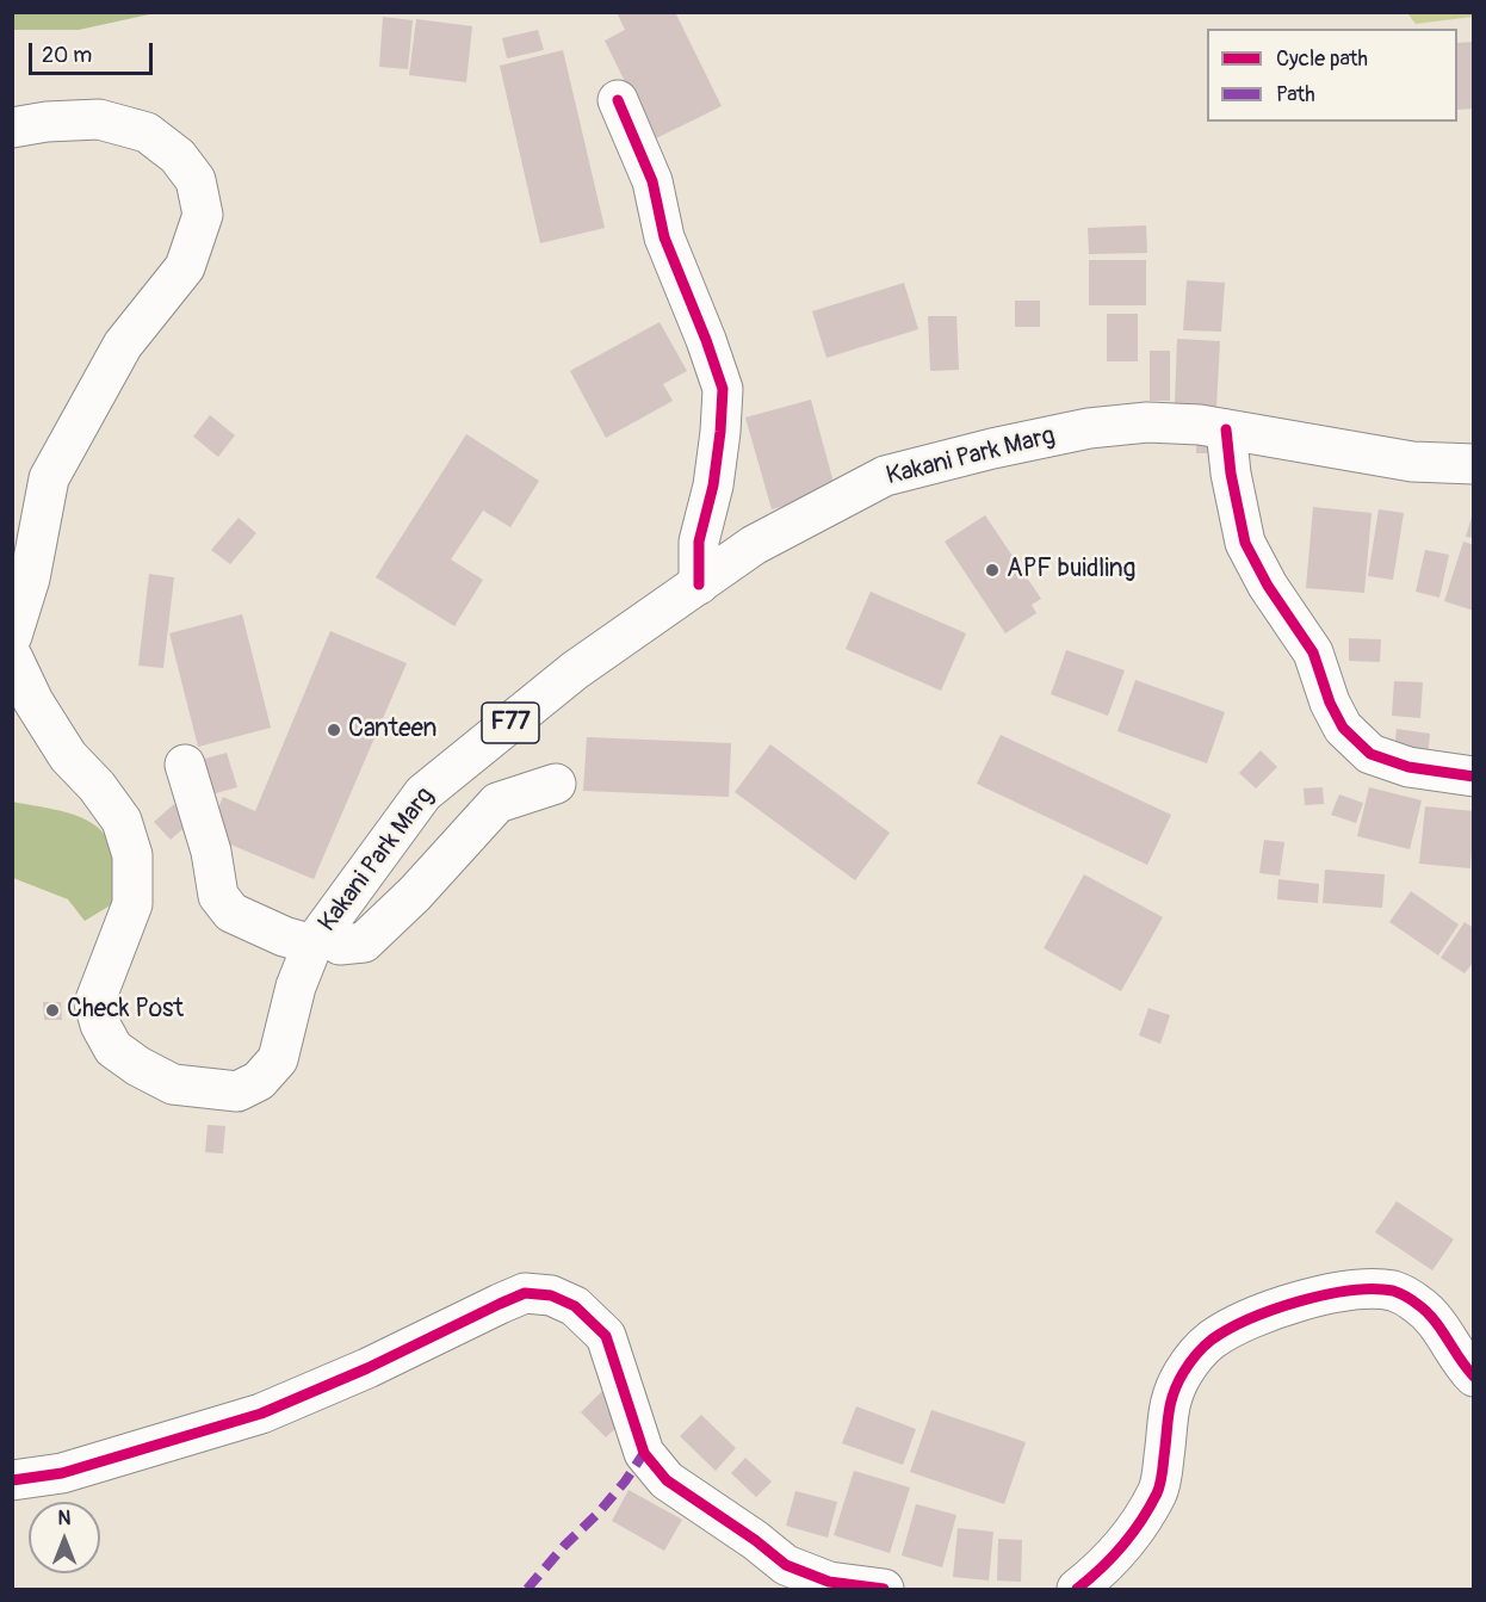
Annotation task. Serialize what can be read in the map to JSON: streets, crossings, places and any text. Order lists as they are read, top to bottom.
{
  "streets": {
    "street": ["Kakani Park Marg", "F77"]
  },
  "places": ["APF buidling", "Canteen", "Check Post"],
  "legend": ["Cycle path", "Path"],
  "scale_bar": "20 m",
  "north": "top"
}
